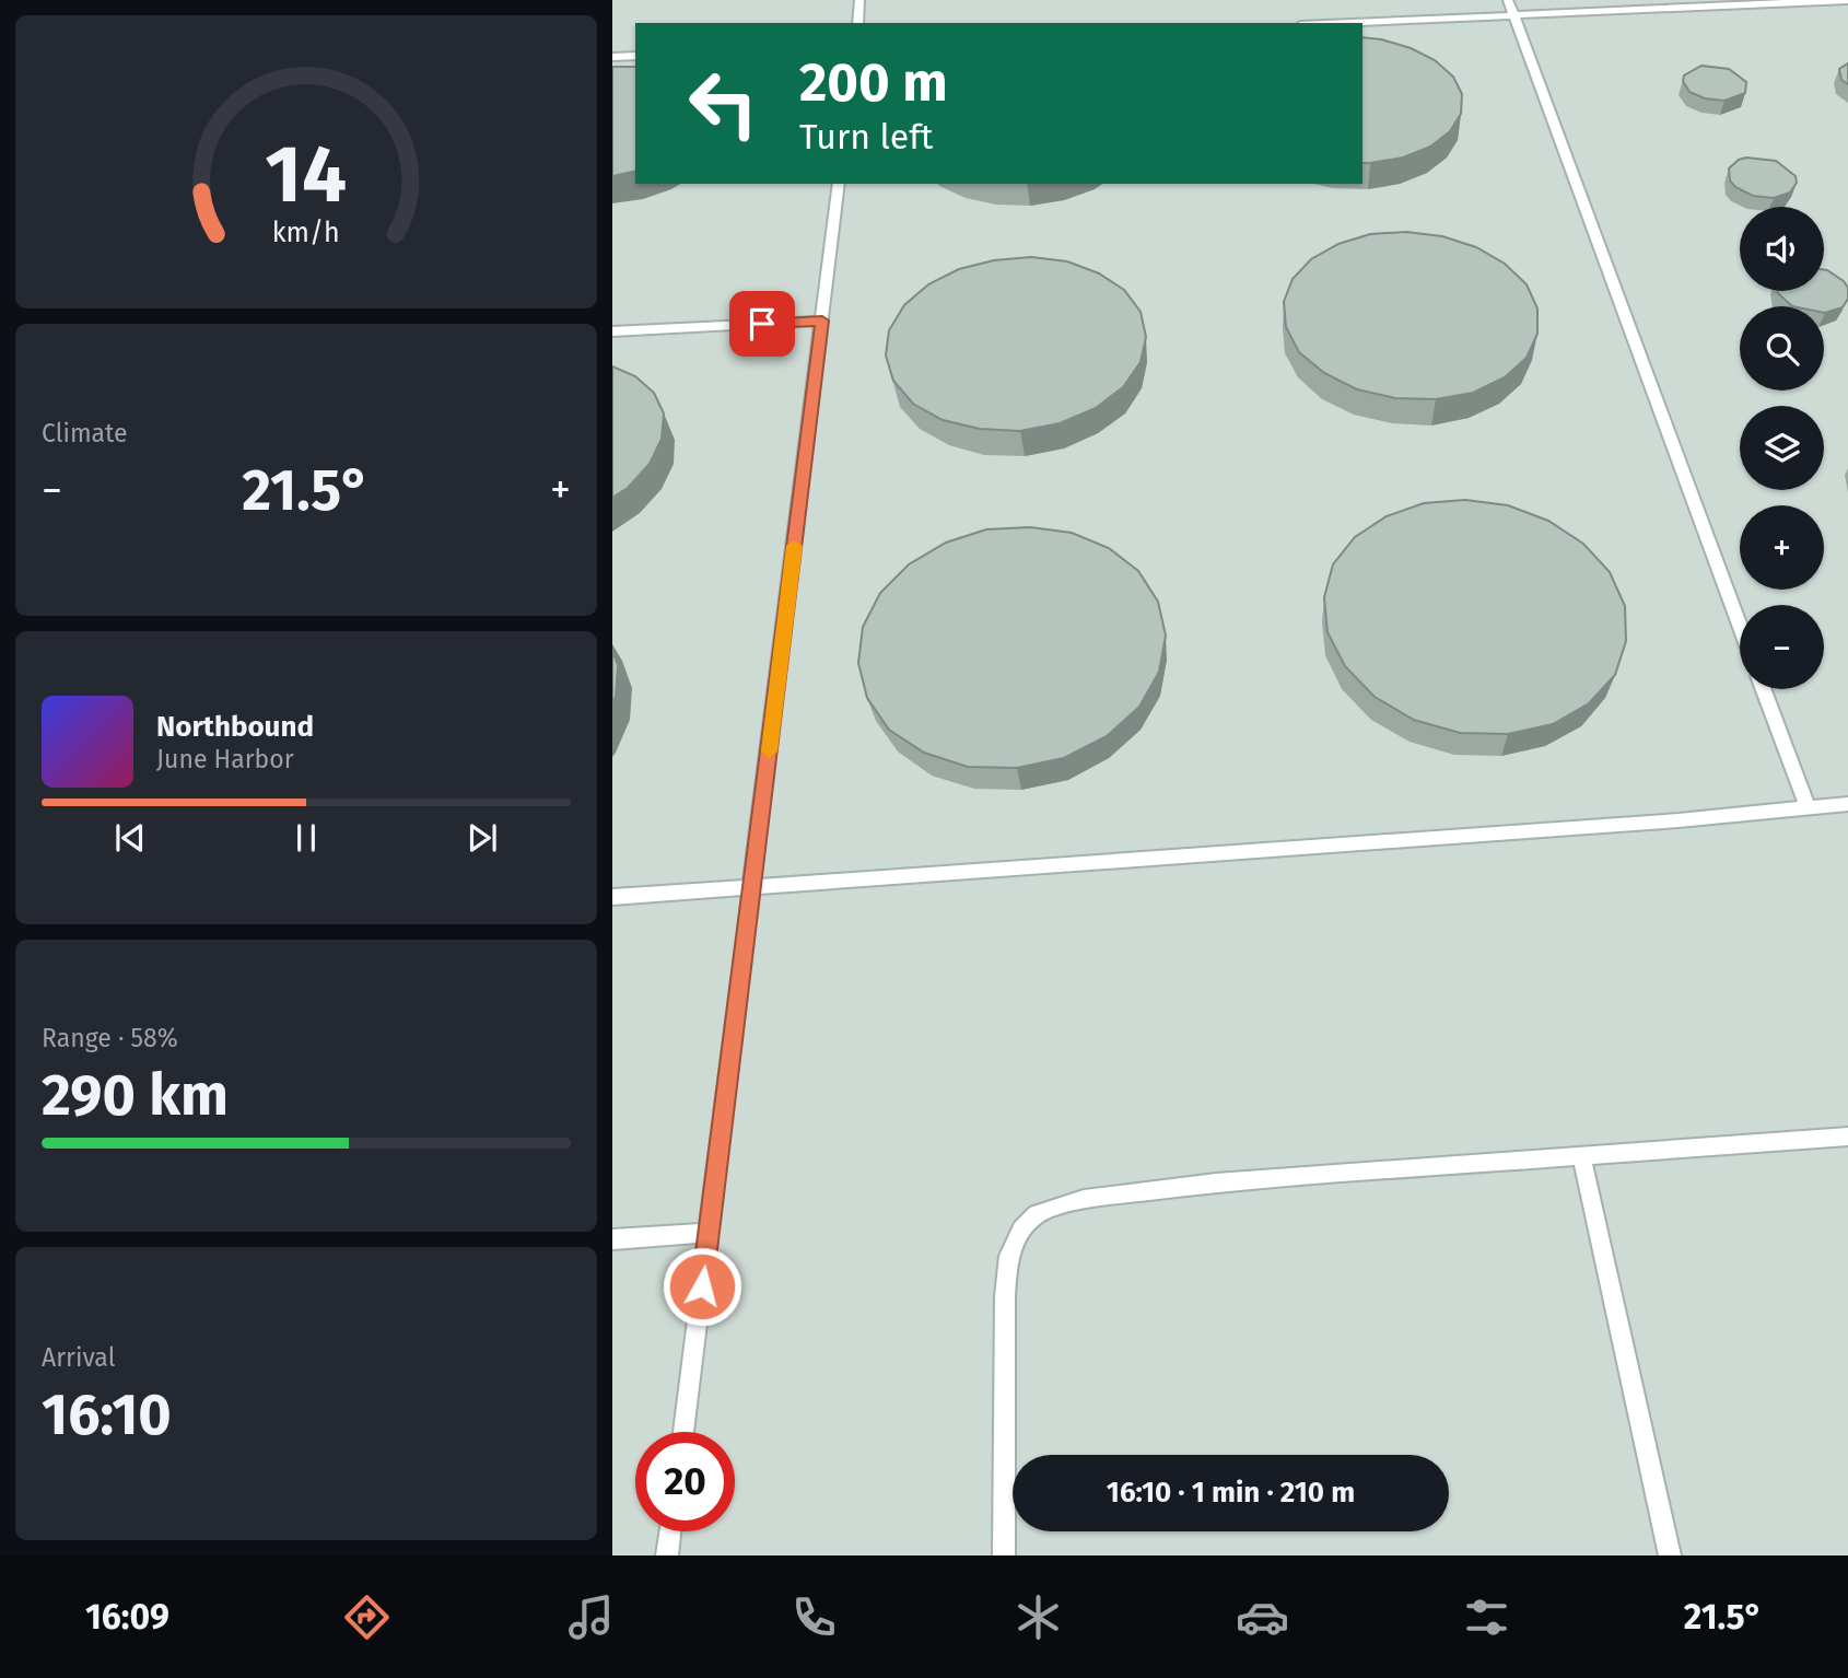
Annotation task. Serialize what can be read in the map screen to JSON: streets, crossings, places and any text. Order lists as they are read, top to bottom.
{
  "page": {
    "turn": ["200 m", "Turn left"],
    "map_buttons": ["+", "−"],
    "tile": [
      "Climate",
      ["Range · 58%", "290 km"],
      ["Arrival", "16:10"]
    ],
    "heat": ["−", "21.5°", "+"],
    "song": ["Northbound", "June Harbor"],
    "limit": "20",
    "trip": "16:10 · 1 min · 210 m",
    "tabs": ["16:09", "21.5°"],
    "gauge": ["14", "km/h"]
  }
}
